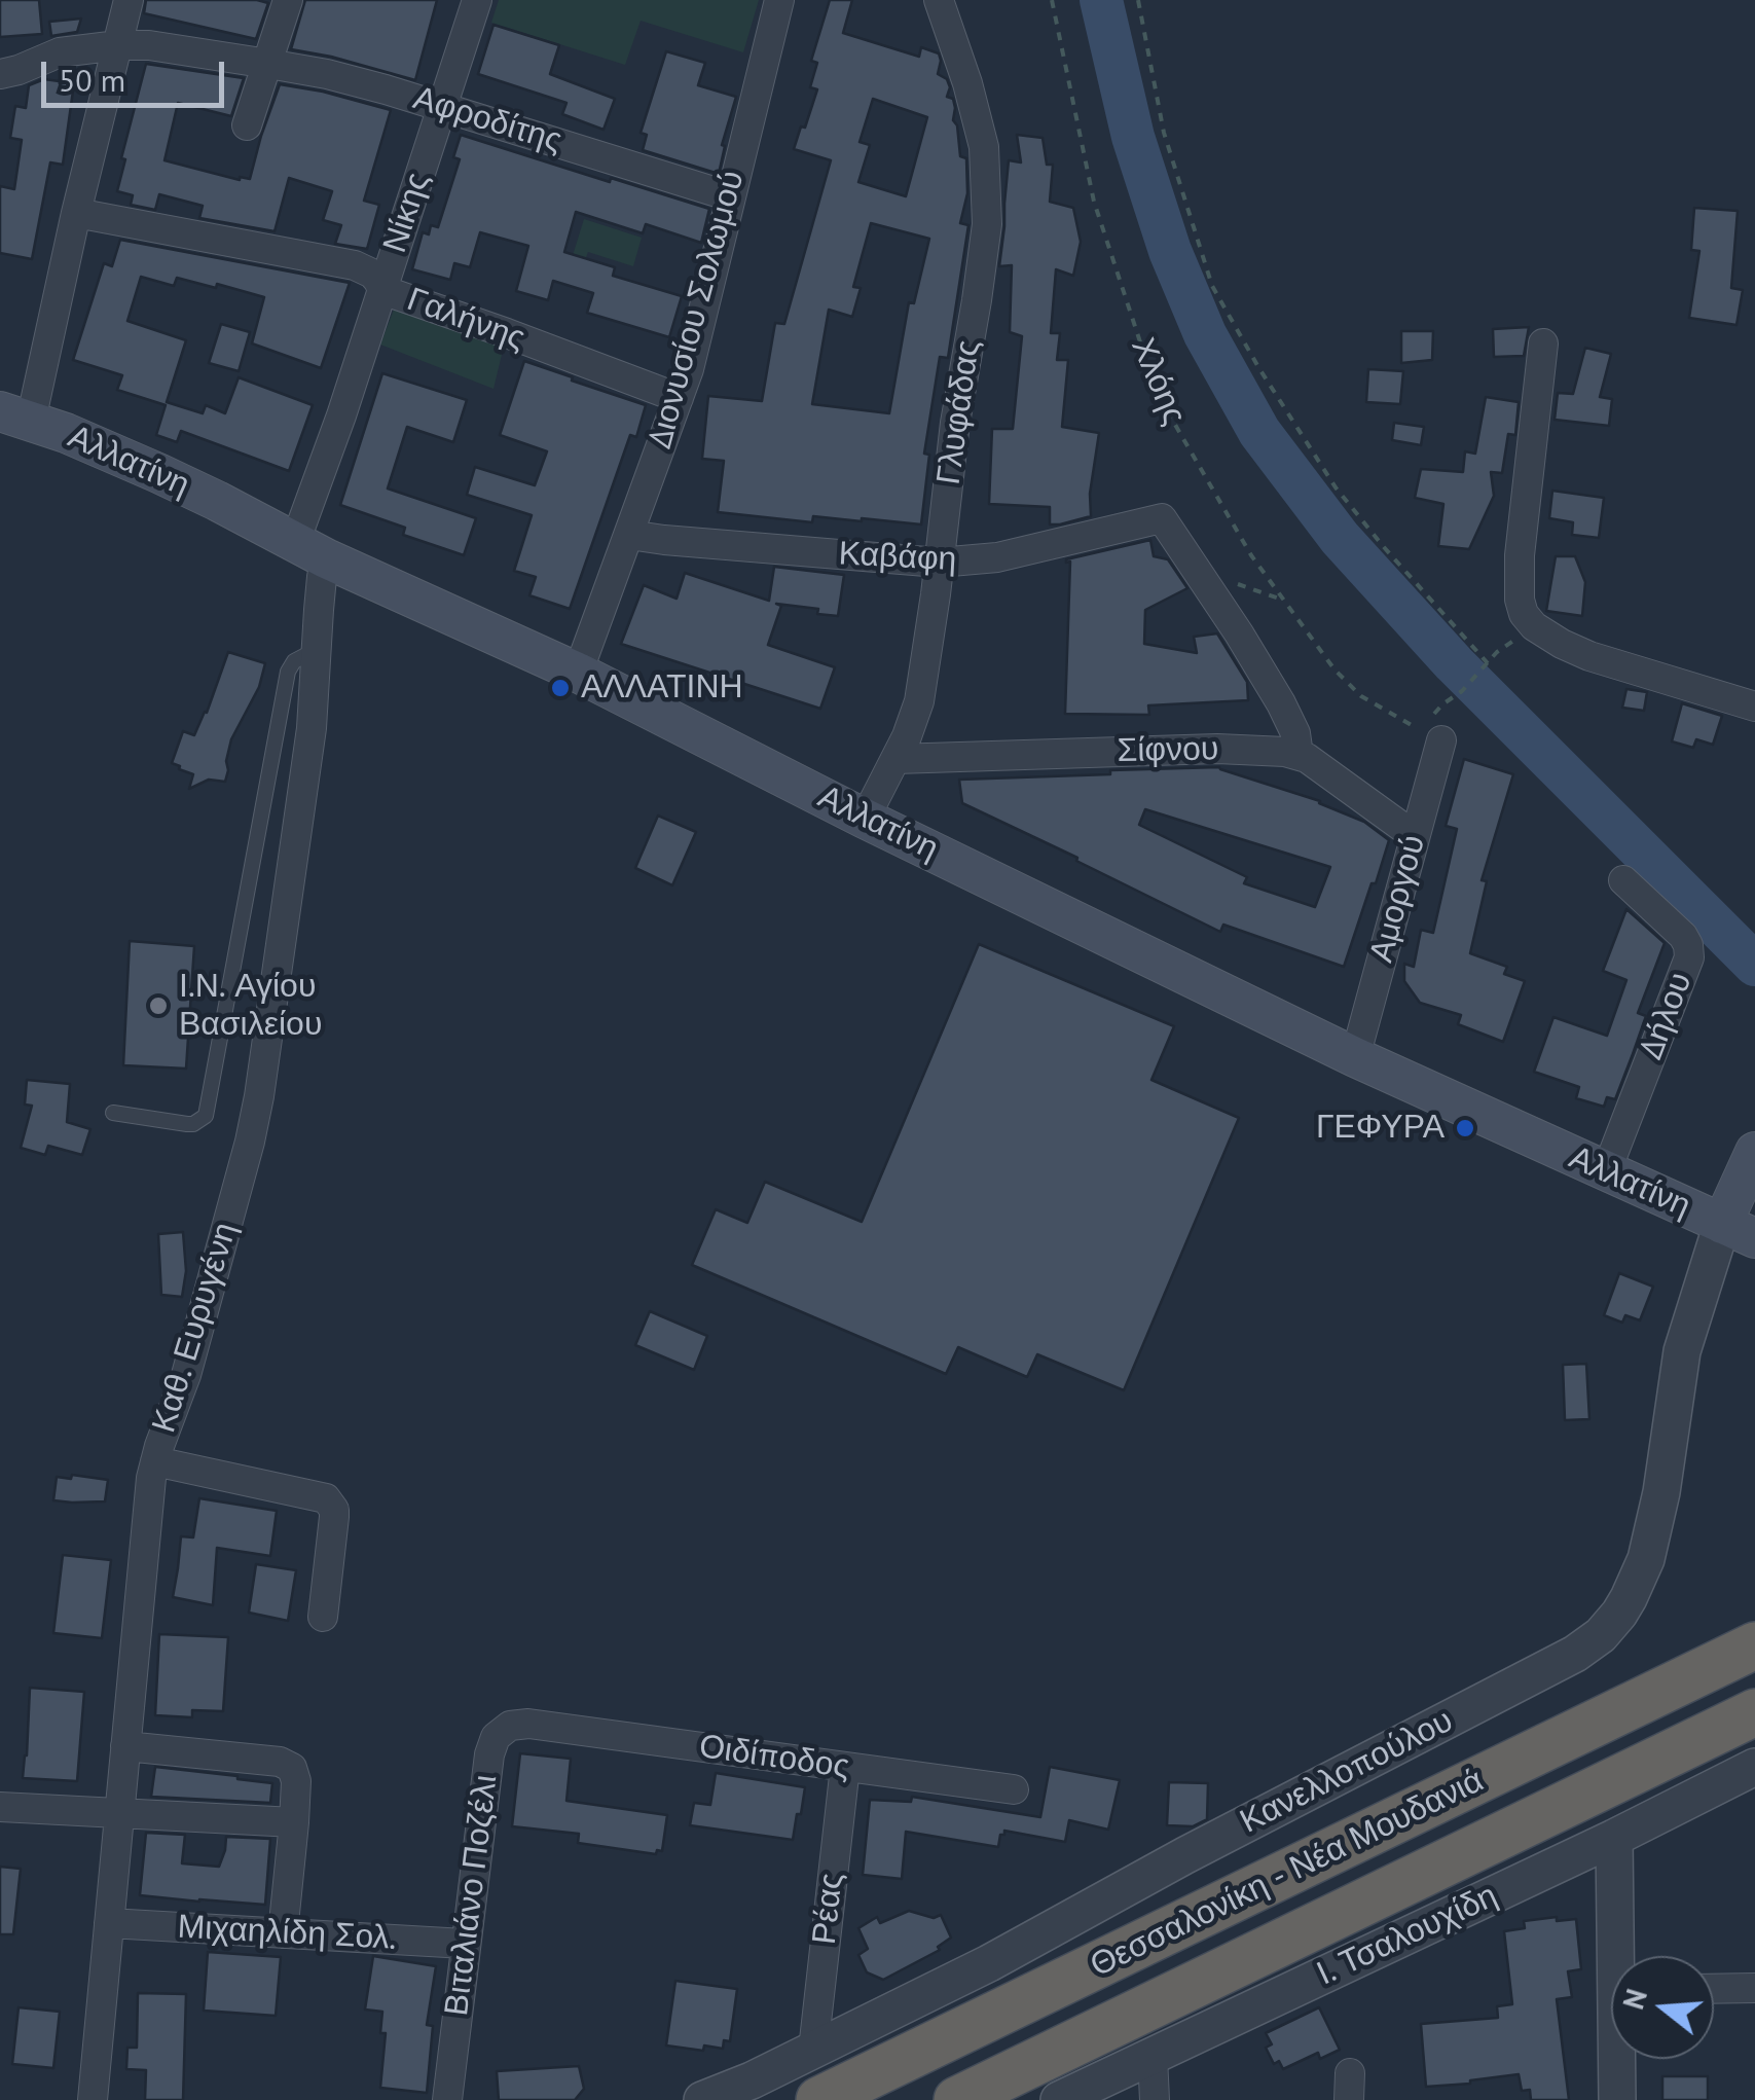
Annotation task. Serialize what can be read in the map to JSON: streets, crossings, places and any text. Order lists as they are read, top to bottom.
{
  "streets": {
    "highway": ["Θεσσαλονίκη - Νέα Μουδανιά"],
    "main road": ["Αλλατίνη"],
    "street": [
      "Αφροδίτης",
      "Νίκης",
      "Διονυσίου Σολωμού",
      "Γαλήνης",
      "Γλυφάδας",
      "Καβάφη",
      "Σίφνου",
      "Αμοργού",
      "Δήλου",
      "Καθ. Ευρυγένη",
      "Οιδίποδος",
      "Κανελλοπούλου",
      "Βιταλιάνο Ποζέλι",
      "Ρέας",
      "Μιχαηλίδη Σολ.",
      "Ι. Τσαλουχίδη"
    ],
    "path": ["Χλόης"]
  },
  "crossings": [
    ["Αφροδίτης", "Νίκης"],
    ["Αφροδίτης", "Διονυσίου Σολωμού"],
    ["Νίκης", "Γαλήνης"],
    ["Νίκης", "Αλλατίνη"],
    ["Νίκης", "Καθ. Ευρυγένη"],
    ["Διονυσίου Σολωμού", "Γαλήνης"],
    ["Διονυσίου Σολωμού", "Αλλατίνη"],
    ["Διονυσίου Σολωμού", "Καβάφη"],
    ["Χλόης", "Αμοργού"],
    ["Γλυφάδας", "Αλλατίνη"],
    ["Γλυφάδας", "Καβάφη"],
    ["Γλυφάδας", "Σίφνου"],
    ["Αλλατίνη", "Αμοργού"],
    ["Αλλατίνη", "Δήλου"],
    ["Αλλατίνη", "Καθ. Ευρυγένη"],
    ["Αλλατίνη", "Κανελλοπούλου"],
    ["Καβάφη", "Σίφνου"],
    ["Σίφνου", "Αμοργού"],
    ["Καθ. Ευρυγένη", "Μιχαηλίδη Σολ."],
    ["Οιδίποδος", "Βιταλιάνο Ποζέλι"],
    ["Οιδίποδος", "Ρέας"],
    ["Κανελλοπούλου", "Ρέας"],
    ["Βιταλιάνο Ποζέλι", "Μιχαηλίδη Σολ."]
  ],
  "places": ["ΑΛΛΑΤΙΝΗ", "Ι.Ν. Αγίου Βασιλείου", "ΓΕΦΥΡΑ"],
  "scale_bar": "50 m",
  "north": "left"
}
